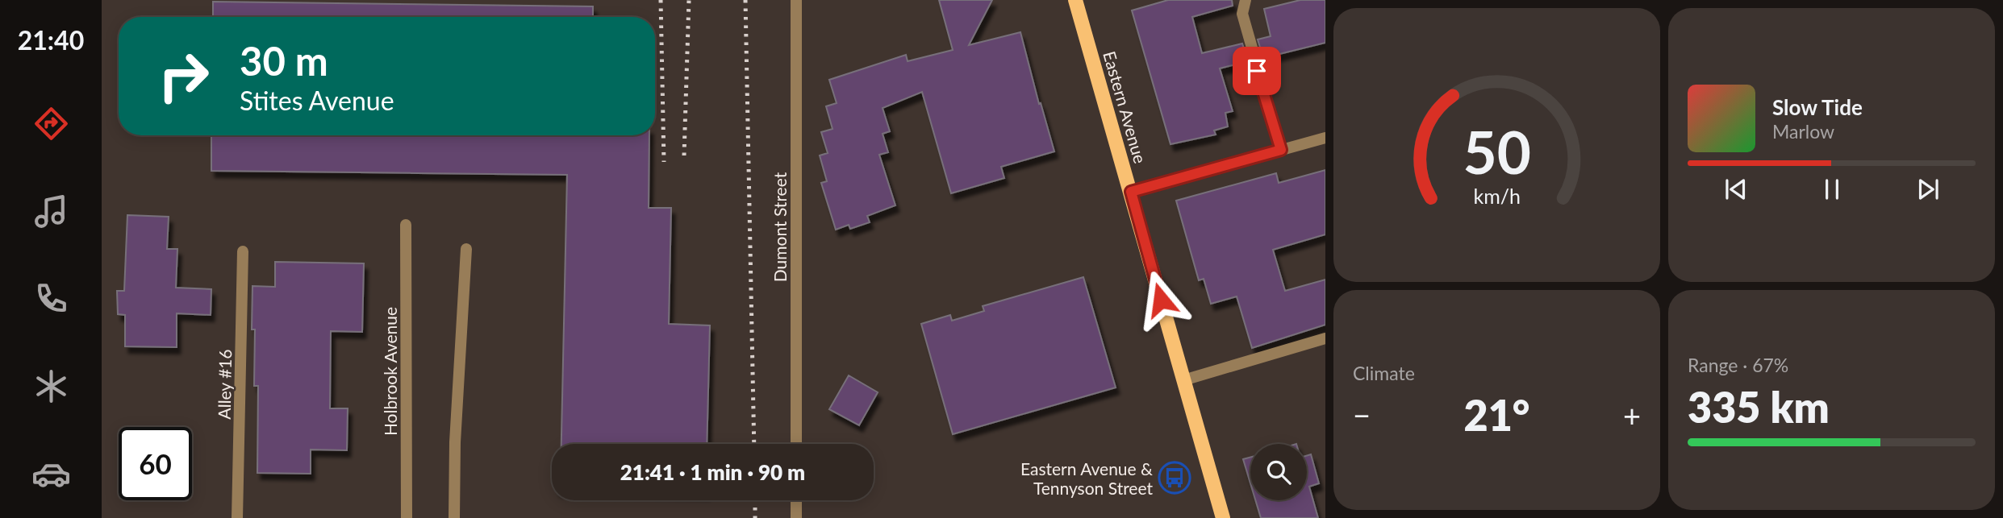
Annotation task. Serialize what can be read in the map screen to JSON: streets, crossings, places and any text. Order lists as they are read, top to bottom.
{
  "streets": {
    "main road": ["Eastern Avenue"],
    "street": ["Dumont Street", "Holbrook Avenue", "Alley #16"]
  },
  "places": {
    "bus stop": ["Eastern Avenue & Tennyson Street"]
  },
  "page": {
    "tabs": "21:40",
    "turn": ["30 m", "Stites Avenue"],
    "song": ["Slow Tide", "Marlow"],
    "tile": [
      "Climate",
      ["Range · 67%", "335 km"]
    ],
    "heat": ["−", "21°", "+"],
    "limit": "60",
    "trip": "21:41 · 1 min · 90 m",
    "gauge": ["50", "km/h"]
  }
}
